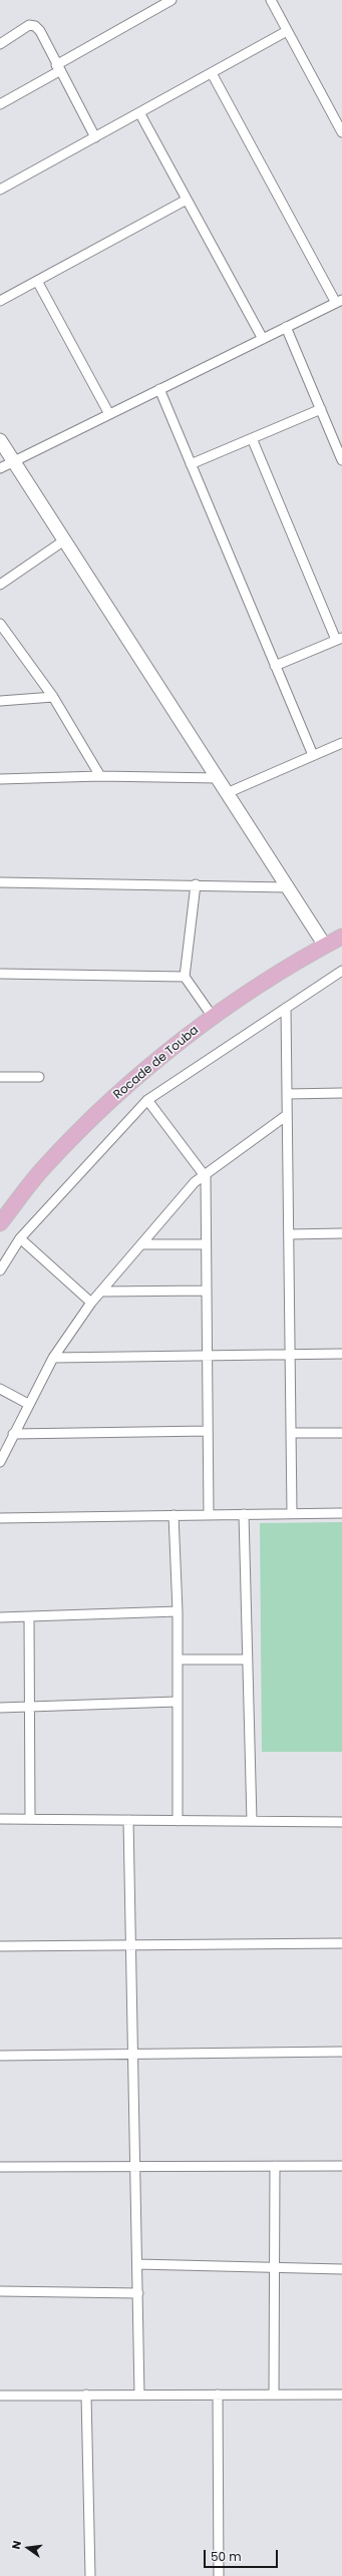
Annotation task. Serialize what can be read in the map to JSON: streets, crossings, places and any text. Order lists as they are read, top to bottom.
{
  "streets": {
    "main road": ["Rocade de Touba"]
  },
  "scale_bar": "50 m",
  "north": "left"
}
